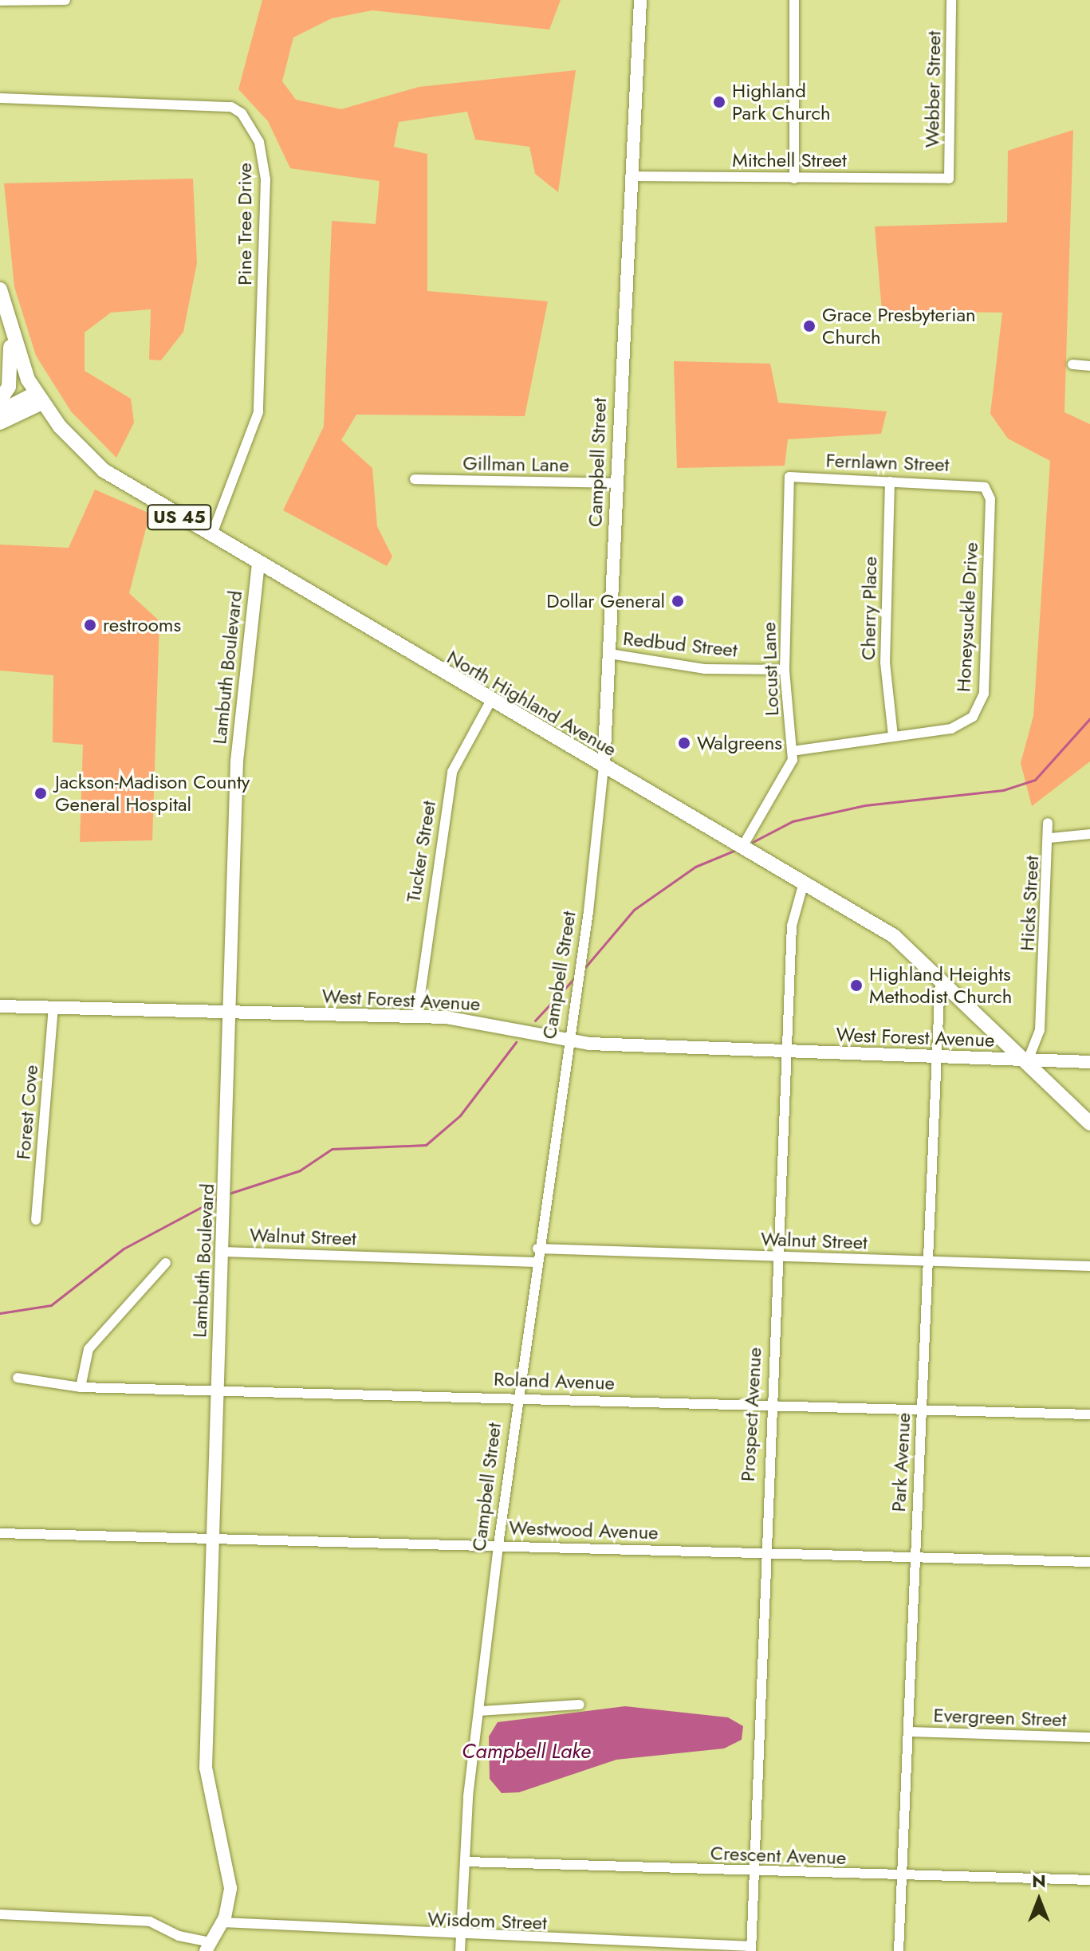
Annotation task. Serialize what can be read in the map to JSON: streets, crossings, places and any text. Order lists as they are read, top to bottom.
{
  "streets": {
    "main road": [
      "Campbell Street",
      "US 45",
      "Lambuth Boulevard",
      "North Highland Avenue",
      "West Forest Avenue"
    ],
    "street": [
      "Webber Street",
      "Mitchell Street",
      "Pine Tree Drive",
      "Fernlawn Street",
      "Gillman Lane",
      "Cherry Place",
      "Honeysuckle Drive",
      "Redbud Street",
      "Locust Lane",
      "Tucker Street",
      "Hicks Street",
      "Forest Cove",
      "Walnut Street",
      "Roland Avenue",
      "Prospect Avenue",
      "Park Avenue",
      "Westwood Avenue",
      "Evergreen Street",
      "Crescent Avenue",
      "Wisdom Street"
    ]
  },
  "crossings": [
    ["Webber Street", "Mitchell Street"],
    ["Mitchell Street", "Campbell Street"],
    ["Pine Tree Drive", "North Highland Avenue"],
    ["Campbell Street", "Gillman Lane"],
    ["Campbell Street", "Redbud Street"],
    ["Campbell Street", "North Highland Avenue"],
    ["Campbell Street", "West Forest Avenue"],
    ["Campbell Street", "Walnut Street"],
    ["Campbell Street", "Roland Avenue"],
    ["Campbell Street", "Westwood Avenue"],
    ["Campbell Street", "Crescent Avenue"],
    ["Campbell Street", "Wisdom Street"],
    ["Fernlawn Street", "Cherry Place"],
    ["Fernlawn Street", "Honeysuckle Drive"],
    ["Fernlawn Street", "Locust Lane"],
    ["Cherry Place", "Honeysuckle Drive"],
    ["Honeysuckle Drive", "Locust Lane"],
    ["Redbud Street", "Locust Lane"],
    ["Lambuth Boulevard", "North Highland Avenue"],
    ["Lambuth Boulevard", "West Forest Avenue"],
    ["Lambuth Boulevard", "Walnut Street"],
    ["Lambuth Boulevard", "Roland Avenue"],
    ["Lambuth Boulevard", "Westwood Avenue"],
    ["Lambuth Boulevard", "Wisdom Street"],
    ["Locust Lane", "North Highland Avenue"],
    ["North Highland Avenue", "Tucker Street"],
    ["North Highland Avenue", "Hicks Street"],
    ["North Highland Avenue", "West Forest Avenue"],
    ["North Highland Avenue", "Prospect Avenue"],
    ["North Highland Avenue", "Park Avenue"],
    ["Tucker Street", "West Forest Avenue"],
    ["Hicks Street", "West Forest Avenue"],
    ["West Forest Avenue", "Forest Cove"],
    ["West Forest Avenue", "Prospect Avenue"],
    ["West Forest Avenue", "Park Avenue"],
    ["Walnut Street", "Prospect Avenue"],
    ["Walnut Street", "Park Avenue"],
    ["Roland Avenue", "Prospect Avenue"],
    ["Roland Avenue", "Park Avenue"],
    ["Prospect Avenue", "Westwood Avenue"],
    ["Prospect Avenue", "Crescent Avenue"],
    ["Prospect Avenue", "Wisdom Street"],
    ["Park Avenue", "Westwood Avenue"],
    ["Park Avenue", "Evergreen Street"],
    ["Park Avenue", "Crescent Avenue"]
  ],
  "water": ["Campbell Lake"],
  "places": [
    "Highland Park Church",
    "Grace Presbyterian Church",
    "Dollar General",
    "restrooms",
    "Walgreens",
    "Jackson-Madison County General Hospital",
    "Highland Heights Methodist Church"
  ],
  "north": "top"
}
